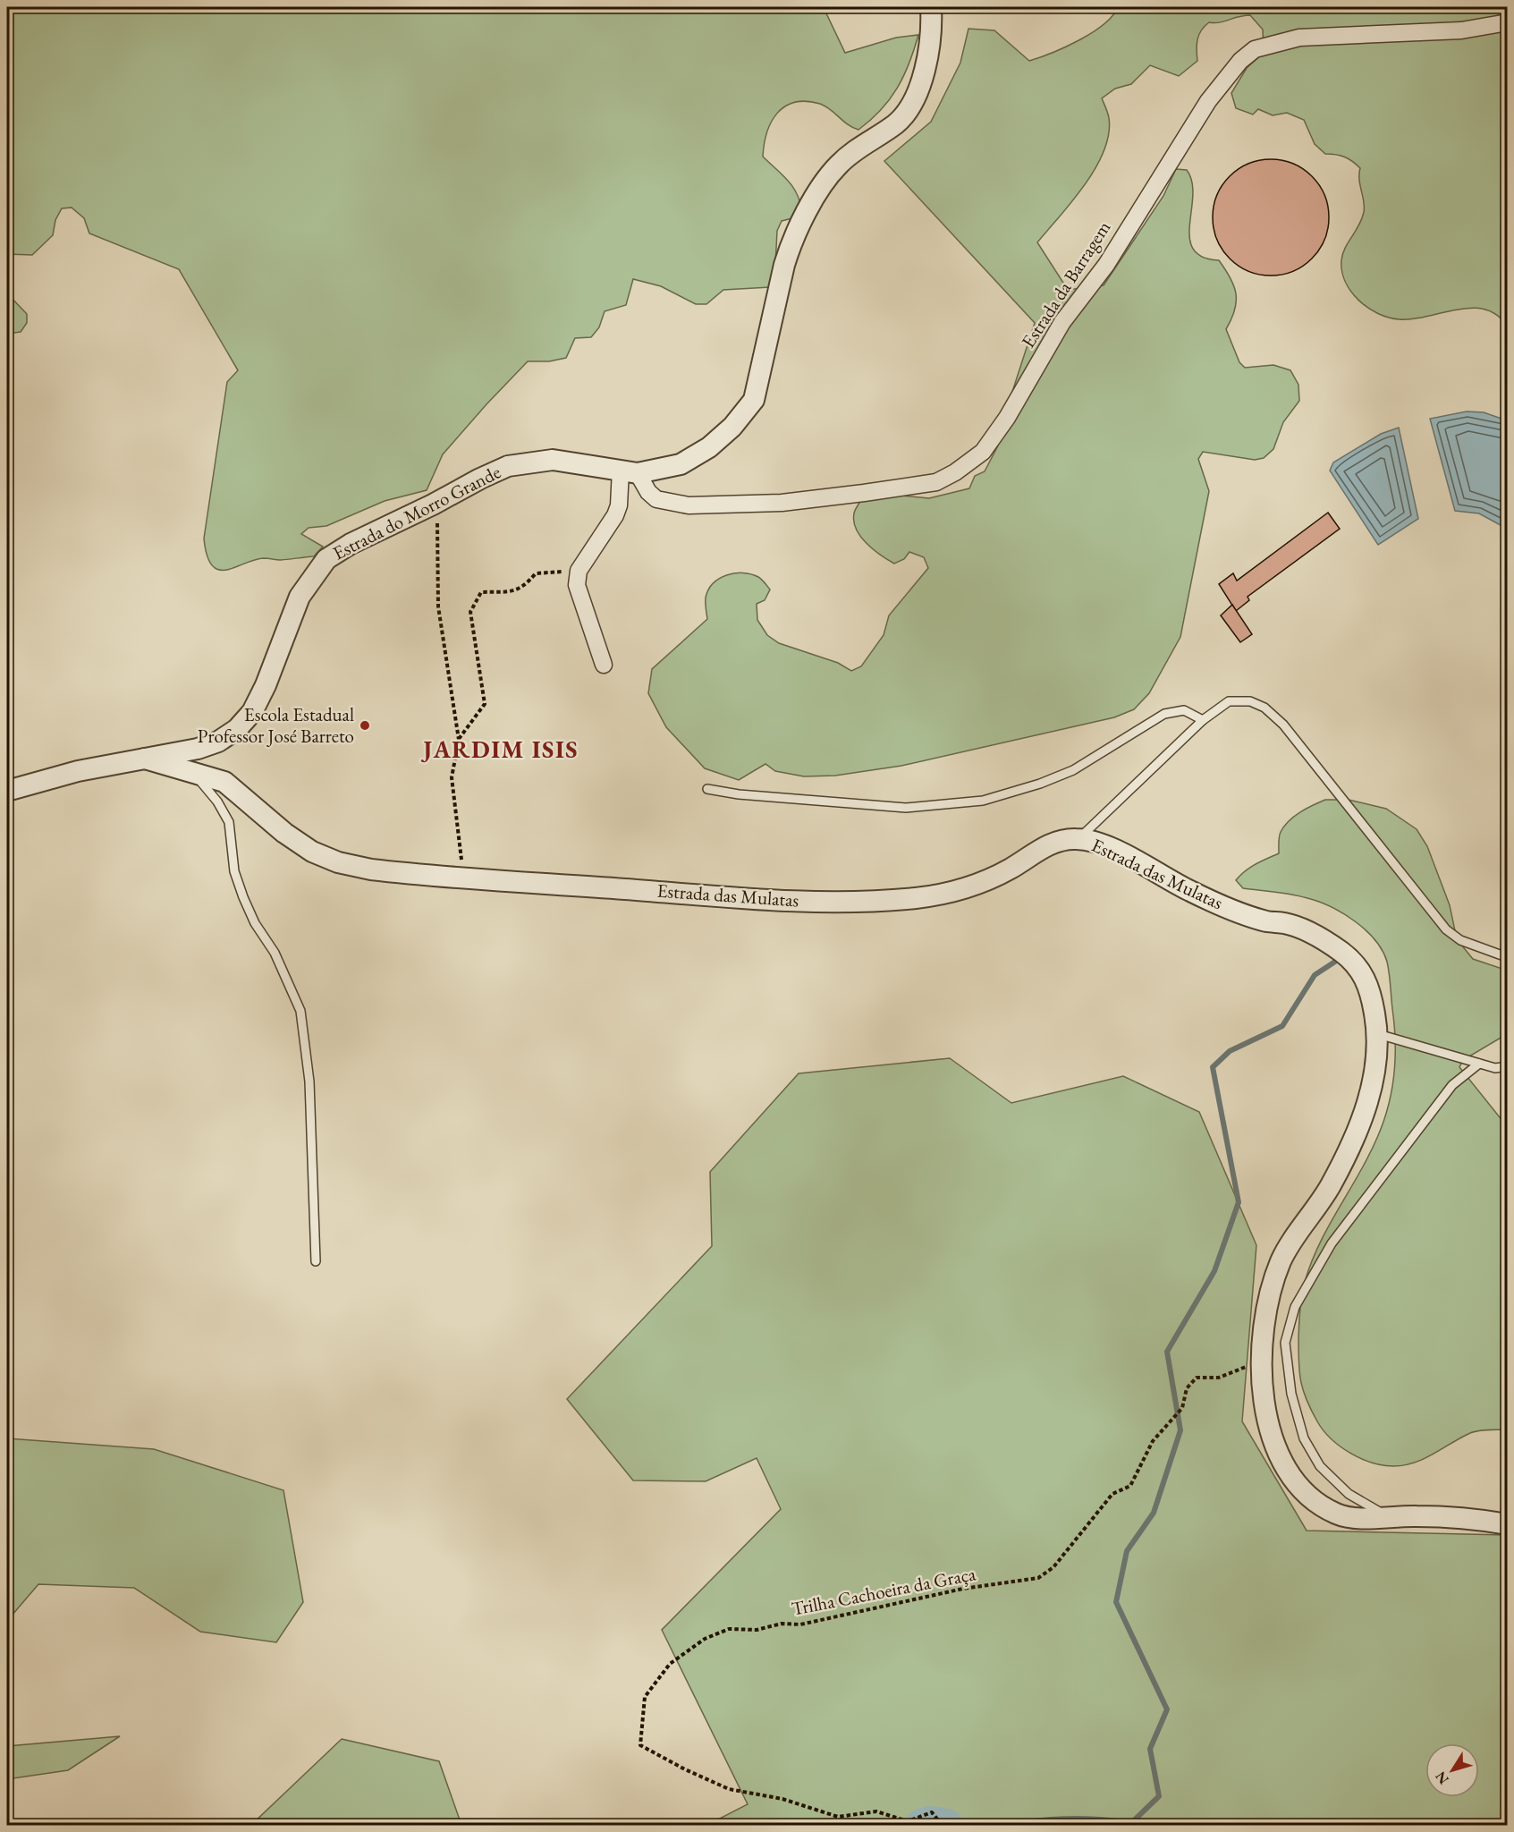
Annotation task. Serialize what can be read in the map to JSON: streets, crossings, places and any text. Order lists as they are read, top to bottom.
{
  "streets": {
    "street": ["Estrada da Barragem", "Estrada do Morro Grande", "Estrada das Mulatas"],
    "path": ["Trilha Cachoeira da Graça"]
  },
  "crossings": [
    ["Estrada da Barragem", "Estrada do Morro Grande"],
    ["Estrada do Morro Grande", "Estrada das Mulatas"],
    ["Estrada das Mulatas", "Trilha Cachoeira da Graça"]
  ],
  "districts": ["JARDIM ISIS"],
  "places": ["Escola Estadual Professor José Barreto"],
  "north": "bottom left"
}
